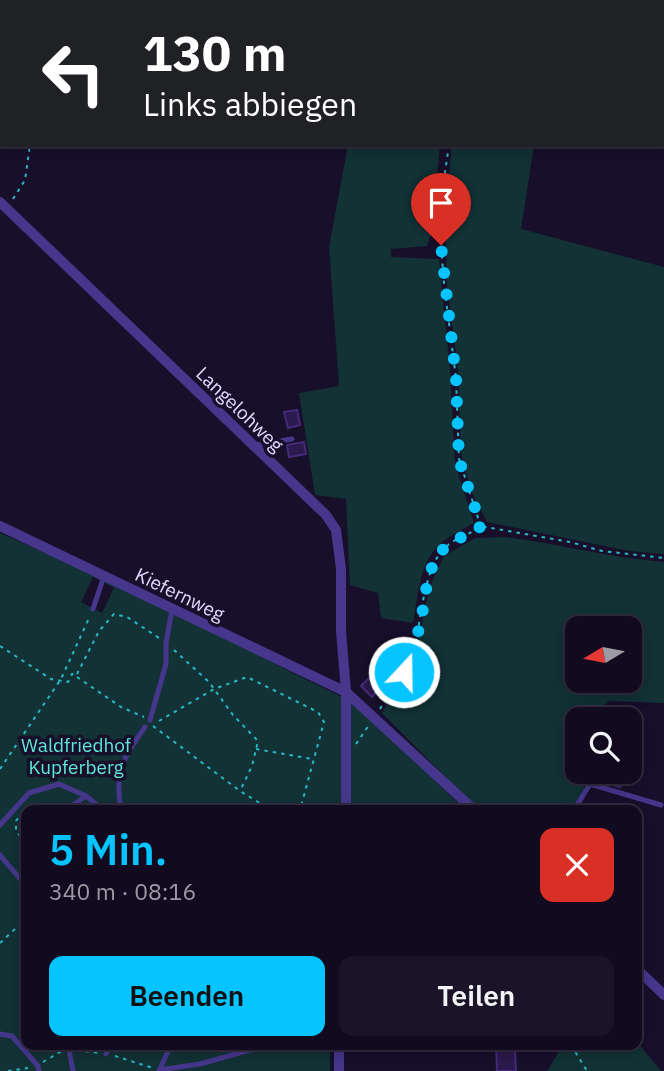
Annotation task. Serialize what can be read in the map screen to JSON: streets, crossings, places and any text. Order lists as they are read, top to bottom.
{
  "streets": {
    "street": ["Langelohweg", "Kiefernweg"]
  },
  "crossings": [
    ["Langelohweg", "Kiefernweg"]
  ],
  "parks": ["Waldfriedhof Kupferberg"],
  "north": "left",
  "page": {
    "turn": ["130 m", "Links abbiegen"],
    "heading": ["5 Min.", "340 m · 08:16"],
    "buttons": ["Beenden", "Teilen"]
  }
}
